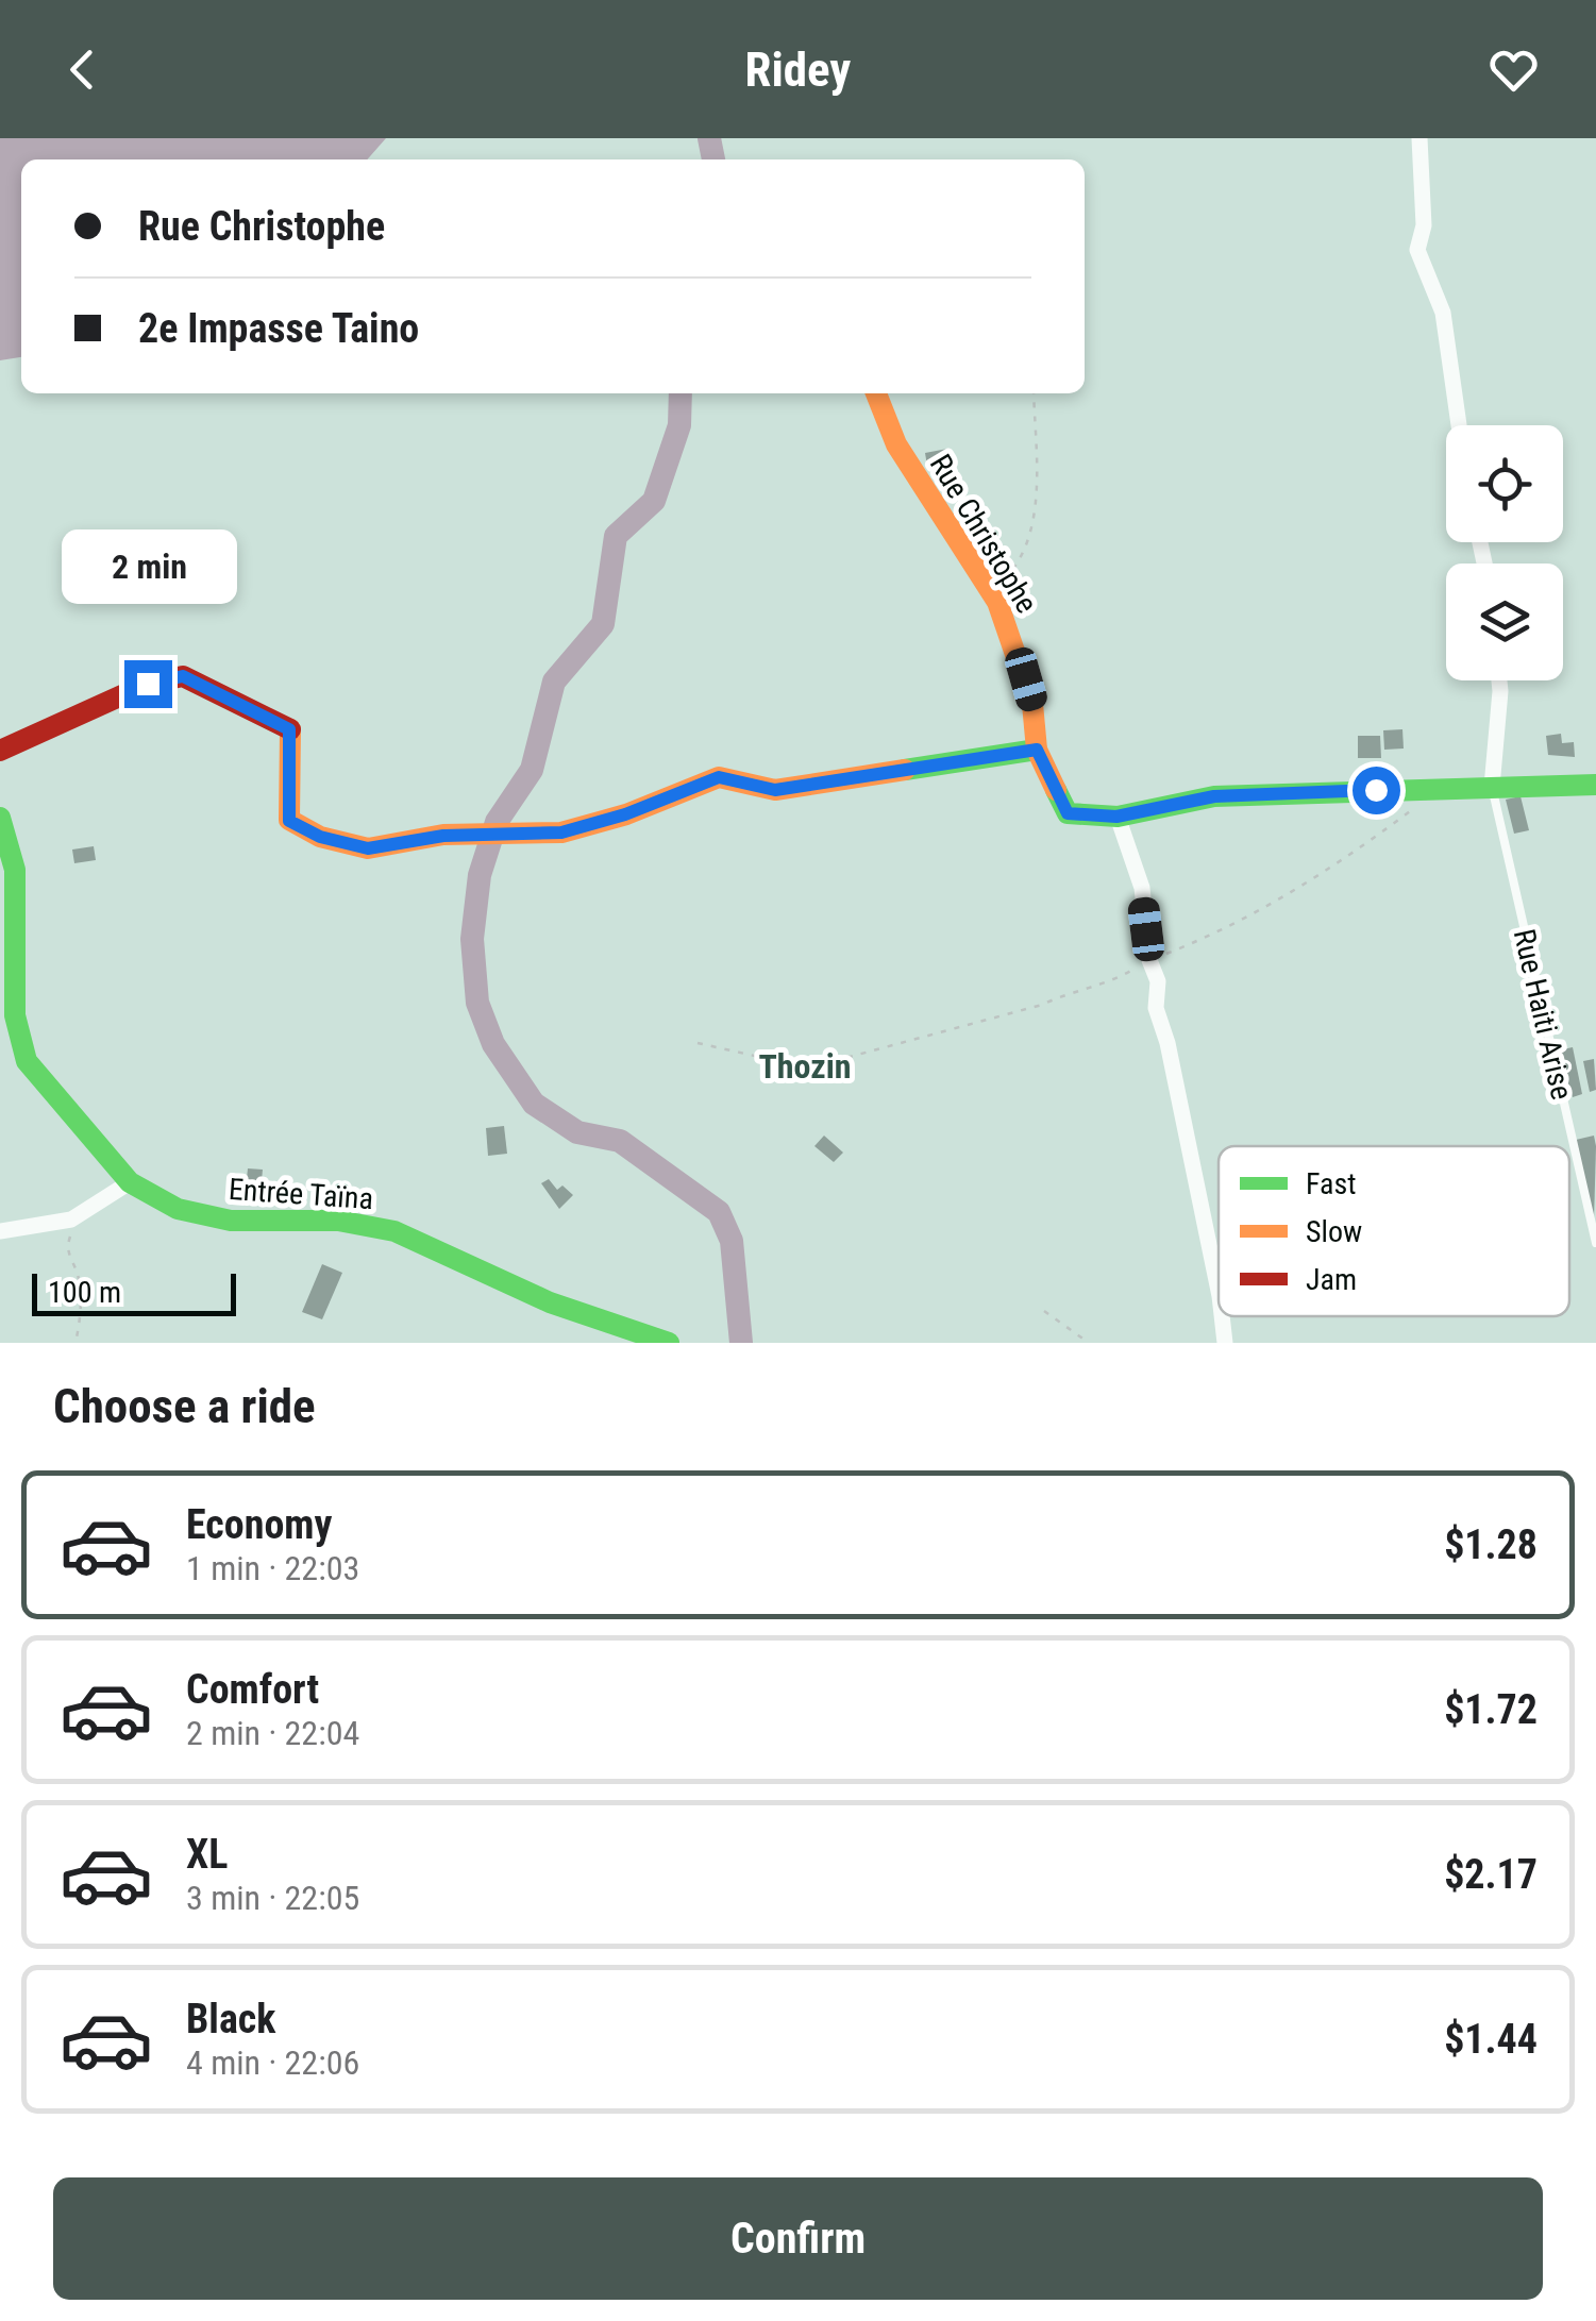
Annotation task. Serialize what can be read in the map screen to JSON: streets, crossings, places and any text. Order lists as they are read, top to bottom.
{
  "streets": {
    "street": ["Rue Christophe", "Entrée Taïna"],
    "lane": ["Rue Haiti Arise"]
  },
  "crossings": [
    ["Rue Christophe", "Rue Haiti Arise"]
  ],
  "districts": ["Thozin"],
  "legend": ["Fast", "Slow", "Jam"],
  "scale_bar": "100 m",
  "page": {
    "header": "Ridey",
    "banner": ["Rue Christophe", "2e Impasse Taino"],
    "bubble": "2 min",
    "scale": "100 m",
    "heading": "Choose a ride",
    "list": [
      {
        "name": "Economy",
        "note": "1 min · 22:03",
        "value": "$1.28"
      },
      {
        "name": "Comfort",
        "note": "2 min · 22:04",
        "value": "$1.72"
      },
      {
        "name": "XL",
        "note": "3 min · 22:05",
        "value": "$2.17"
      },
      {
        "name": "Black",
        "note": "4 min · 22:06",
        "value": "$1.44"
      }
    ],
    "buttons": "Confirm"
  }
}
